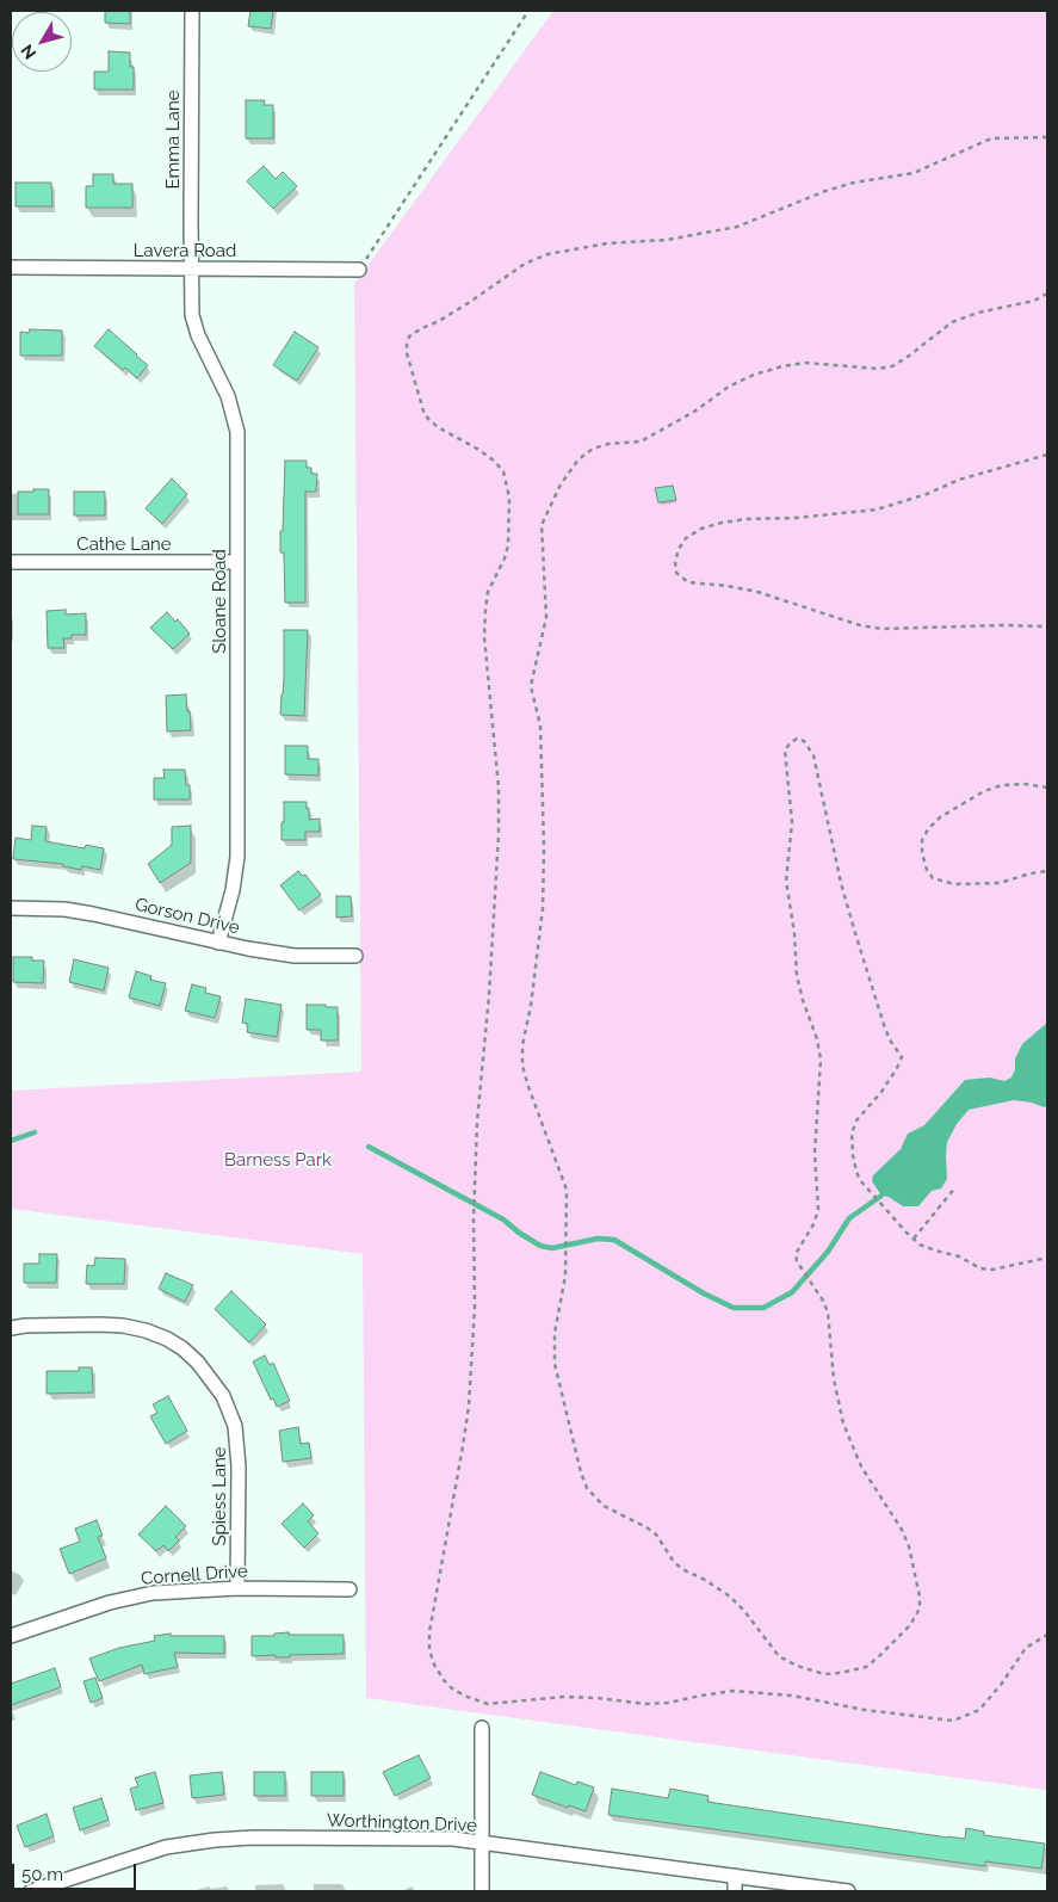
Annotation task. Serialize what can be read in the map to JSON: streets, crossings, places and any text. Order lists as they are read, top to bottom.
{
  "streets": {
    "street": [
      "Emma Lane",
      "Lavera Road",
      "Cathe Lane",
      "Sloane Road",
      "Gorson Drive",
      "Spiess Lane",
      "Cornell Drive",
      "Worthington Drive"
    ]
  },
  "crossings": [
    ["Emma Lane", "Lavera Road"],
    ["Emma Lane", "Sloane Road"],
    ["Lavera Road", "Sloane Road"],
    ["Cathe Lane", "Sloane Road"],
    ["Sloane Road", "Gorson Drive"],
    ["Spiess Lane", "Cornell Drive"]
  ],
  "parks": ["Barness Park"],
  "scale_bar": "50 m",
  "north": "bottom left"
}
